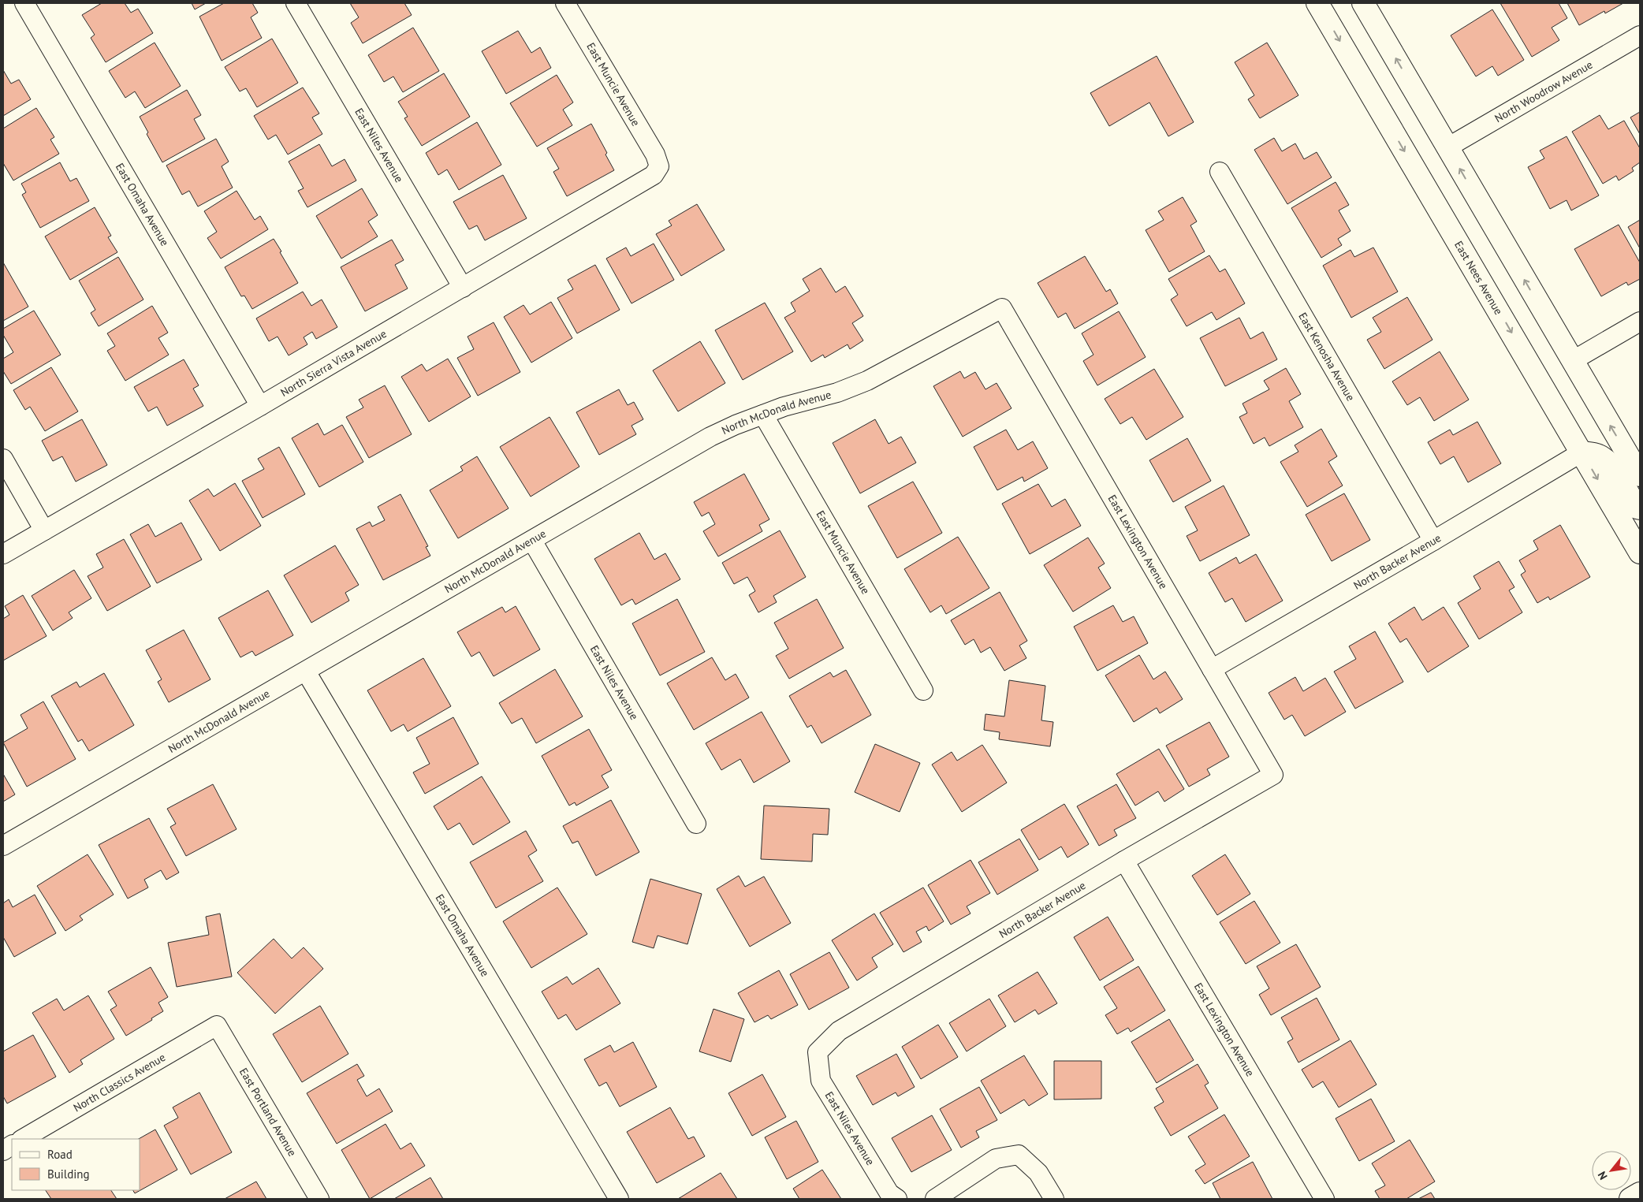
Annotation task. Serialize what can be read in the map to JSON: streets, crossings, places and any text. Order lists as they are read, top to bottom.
{
  "streets": {
    "main road": ["East Nees Avenue"],
    "street": [
      "East Muncie Avenue",
      "North Woodrow Avenue",
      "East Niles Avenue",
      "East Omaha Avenue",
      "East Kenosha Avenue",
      "North Sierra Vista Avenue",
      "North McDonald Avenue",
      "East Lexington Avenue",
      "North Backer Avenue",
      "North Classics Avenue",
      "East Portland Avenue"
    ]
  },
  "crossings": [
    ["East Muncie Avenue", "North Sierra Vista Avenue"],
    ["East Muncie Avenue", "North McDonald Avenue"],
    ["East Niles Avenue", "North Sierra Vista Avenue"],
    ["East Niles Avenue", "North McDonald Avenue"],
    ["East Niles Avenue", "North Backer Avenue"],
    ["East Omaha Avenue", "North Sierra Vista Avenue"],
    ["East Omaha Avenue", "North McDonald Avenue"],
    ["East Nees Avenue", "North Backer Avenue"],
    ["East Kenosha Avenue", "North Backer Avenue"],
    ["North McDonald Avenue", "East Lexington Avenue"],
    ["East Lexington Avenue", "North Backer Avenue"],
    ["North Classics Avenue", "East Portland Avenue"]
  ],
  "legend": ["Road", "Building"],
  "north": "bottom left"
}
